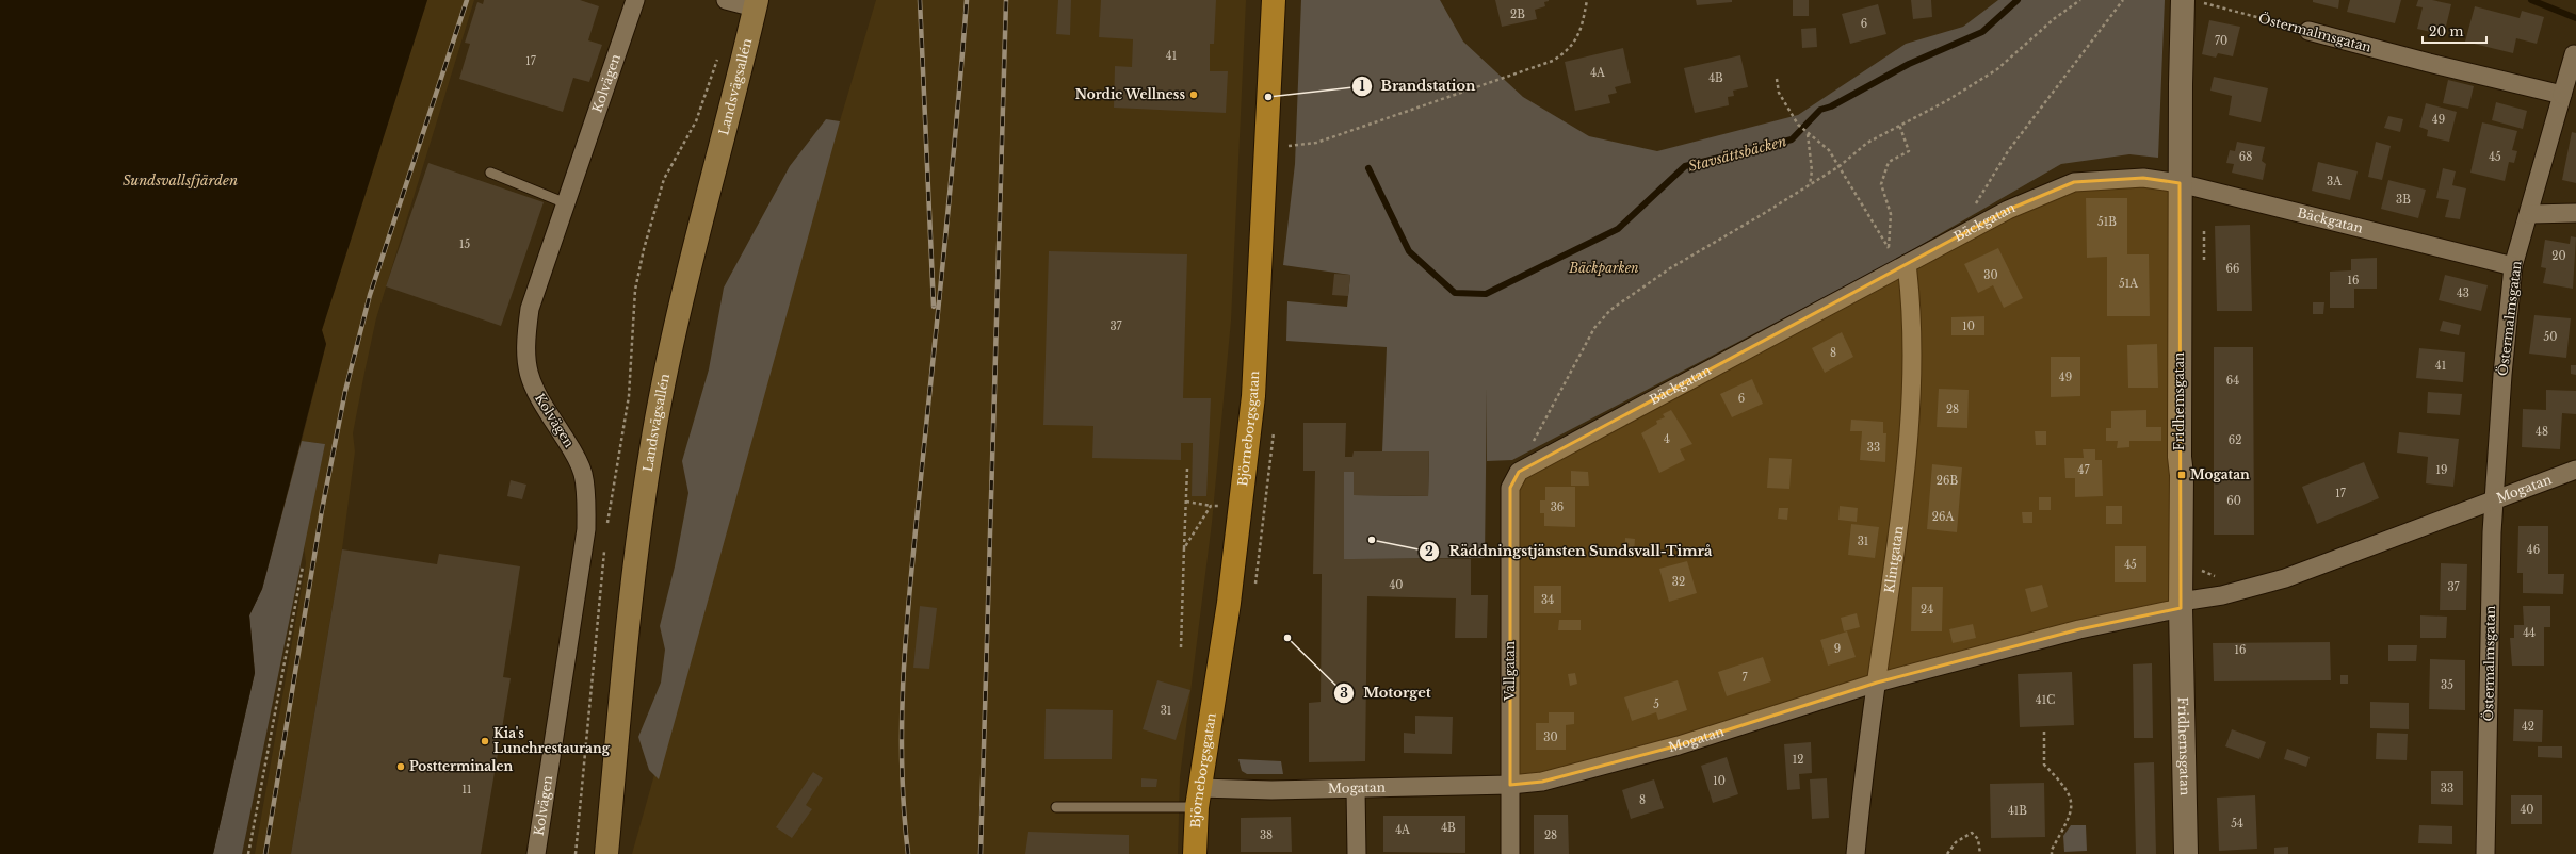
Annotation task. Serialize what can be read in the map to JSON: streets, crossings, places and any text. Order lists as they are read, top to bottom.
{
  "streets": {
    "highway": ["Björneborgsgatan"],
    "main road": ["Landsvägsallén"],
    "street": [
      "Östermalmsgatan",
      "Kolvägen",
      "Bäckgatan",
      "Fridhemsgatan",
      "Mogatan",
      "Klintgatan",
      "Vallgatan"
    ]
  },
  "crossings": [
    ["Östermalmsgatan", "Bäckgatan"],
    ["Östermalmsgatan", "Fridhemsgatan"],
    ["Östermalmsgatan", "Mogatan"],
    ["Bäckgatan", "Fridhemsgatan"],
    ["Bäckgatan", "Klintgatan"],
    ["Bäckgatan", "Vallgatan"],
    ["Fridhemsgatan", "Mogatan"],
    ["Björneborgsgatan", "Mogatan"],
    ["Mogatan", "Klintgatan"],
    ["Mogatan", "Vallgatan"]
  ],
  "water": ["Stavsättsbäcken", "Sundsvallsfjärden"],
  "parks": ["Bäckparken"],
  "places": {
    "other": [
      "Nordic Wellness",
      "Brandstation",
      "Räddningstjänsten Sundsvall-Timrå",
      "Motorget",
      "Kia's Lunchrestaurang",
      "Postterminalen"
    ],
    "transit": ["Mogatan"]
  },
  "house_numbers": [
    "2B",
    "6",
    "70",
    "41",
    "17",
    "4A",
    "4B",
    "49",
    "68",
    "45",
    "3A",
    "3B",
    "51B",
    "15",
    "20",
    "66",
    "30",
    "16",
    "51A",
    "43",
    "37",
    "10",
    "50",
    "8",
    "41",
    "49",
    "64",
    "6",
    "28",
    "48",
    "4",
    "62",
    "33",
    "47",
    "19",
    "26B",
    "17",
    "60",
    "36",
    "26A",
    "31",
    "46",
    "45",
    "32",
    "40",
    "37",
    "34",
    "24",
    "44",
    "9",
    "16",
    "7",
    "35",
    "41C",
    "5",
    "31",
    "42",
    "30",
    "12",
    "10",
    "33",
    "11",
    "8",
    "40",
    "41B",
    "54",
    "4B",
    "4A",
    "38",
    "28"
  ],
  "scale_bar": "20 m"
}
